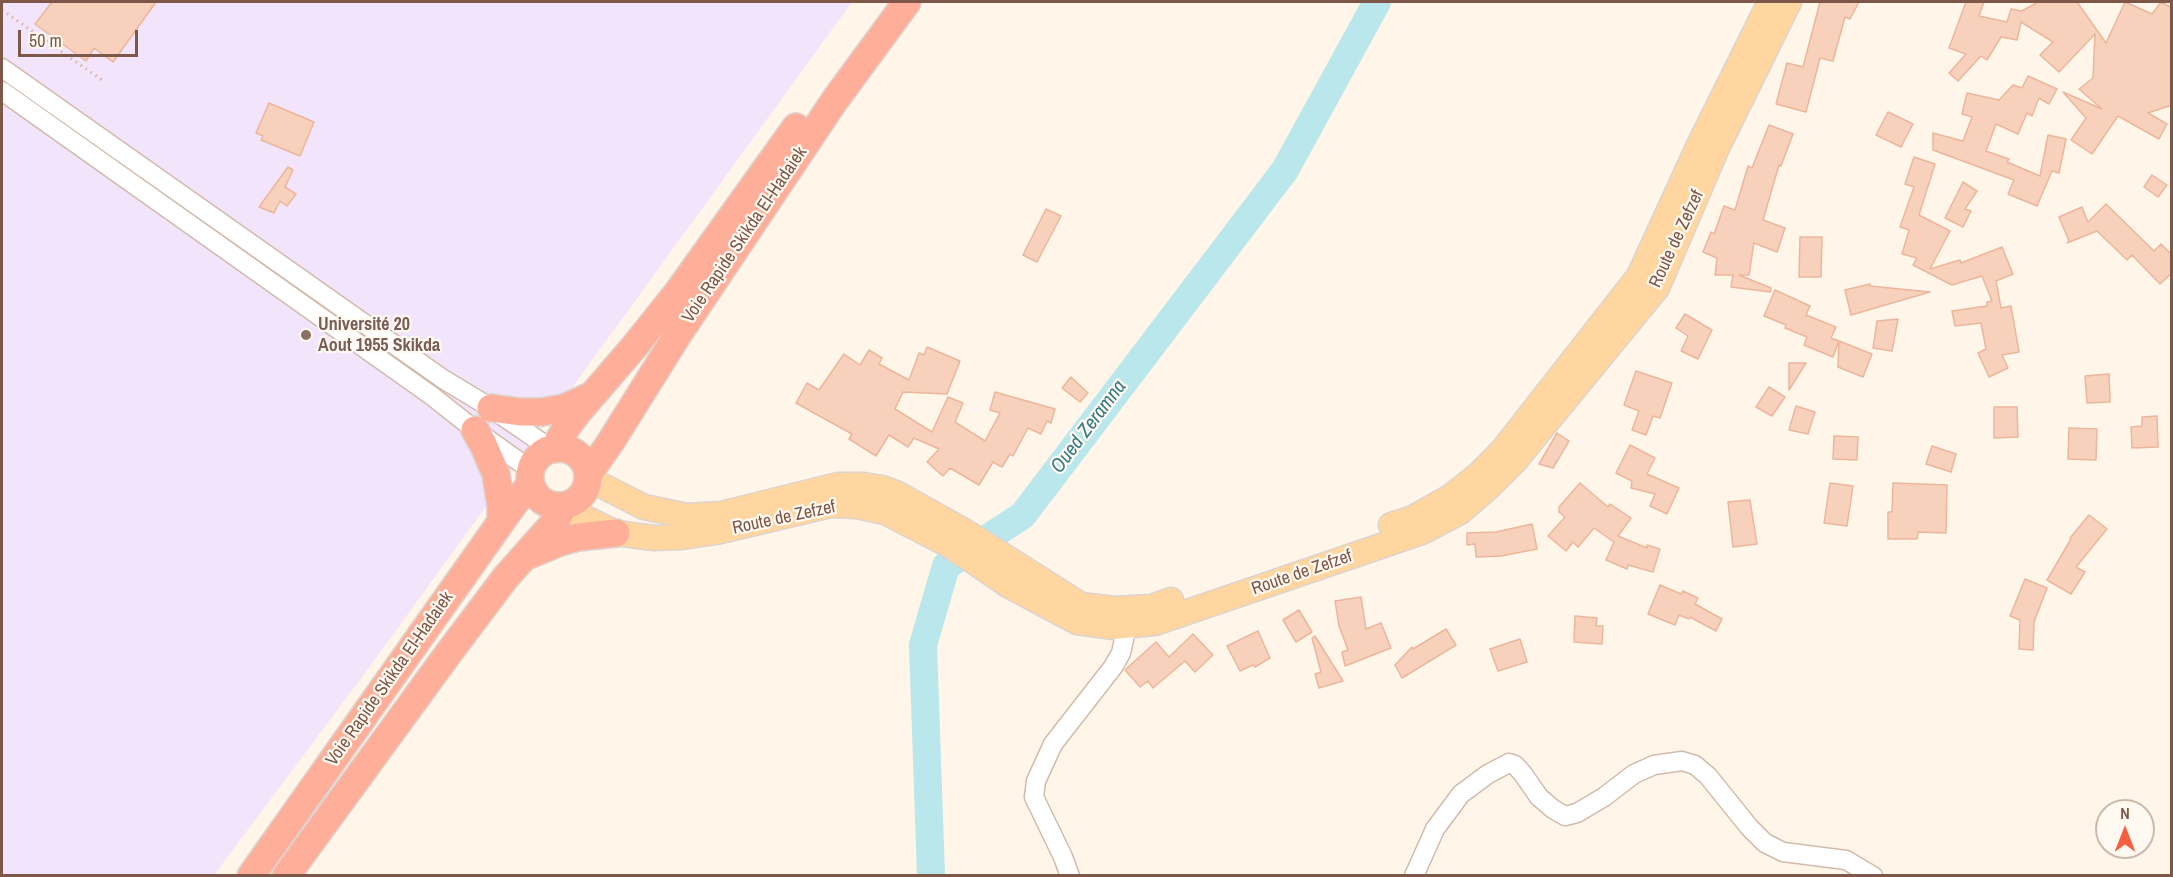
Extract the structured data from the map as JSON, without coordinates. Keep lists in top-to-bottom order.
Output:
{
  "streets": {
    "highway": ["Voie Rapide Skikda El-Hadaiek"],
    "main road": ["Route de Zefzef"]
  },
  "crossings": [
    ["Voie Rapide Skikda El-Hadaiek", "Route de Zefzef"]
  ],
  "water": ["Oued Zeramna"],
  "places": ["Université 20 Aout 1955 Skikda"],
  "scale_bar": "50 m",
  "north": "top"
}
